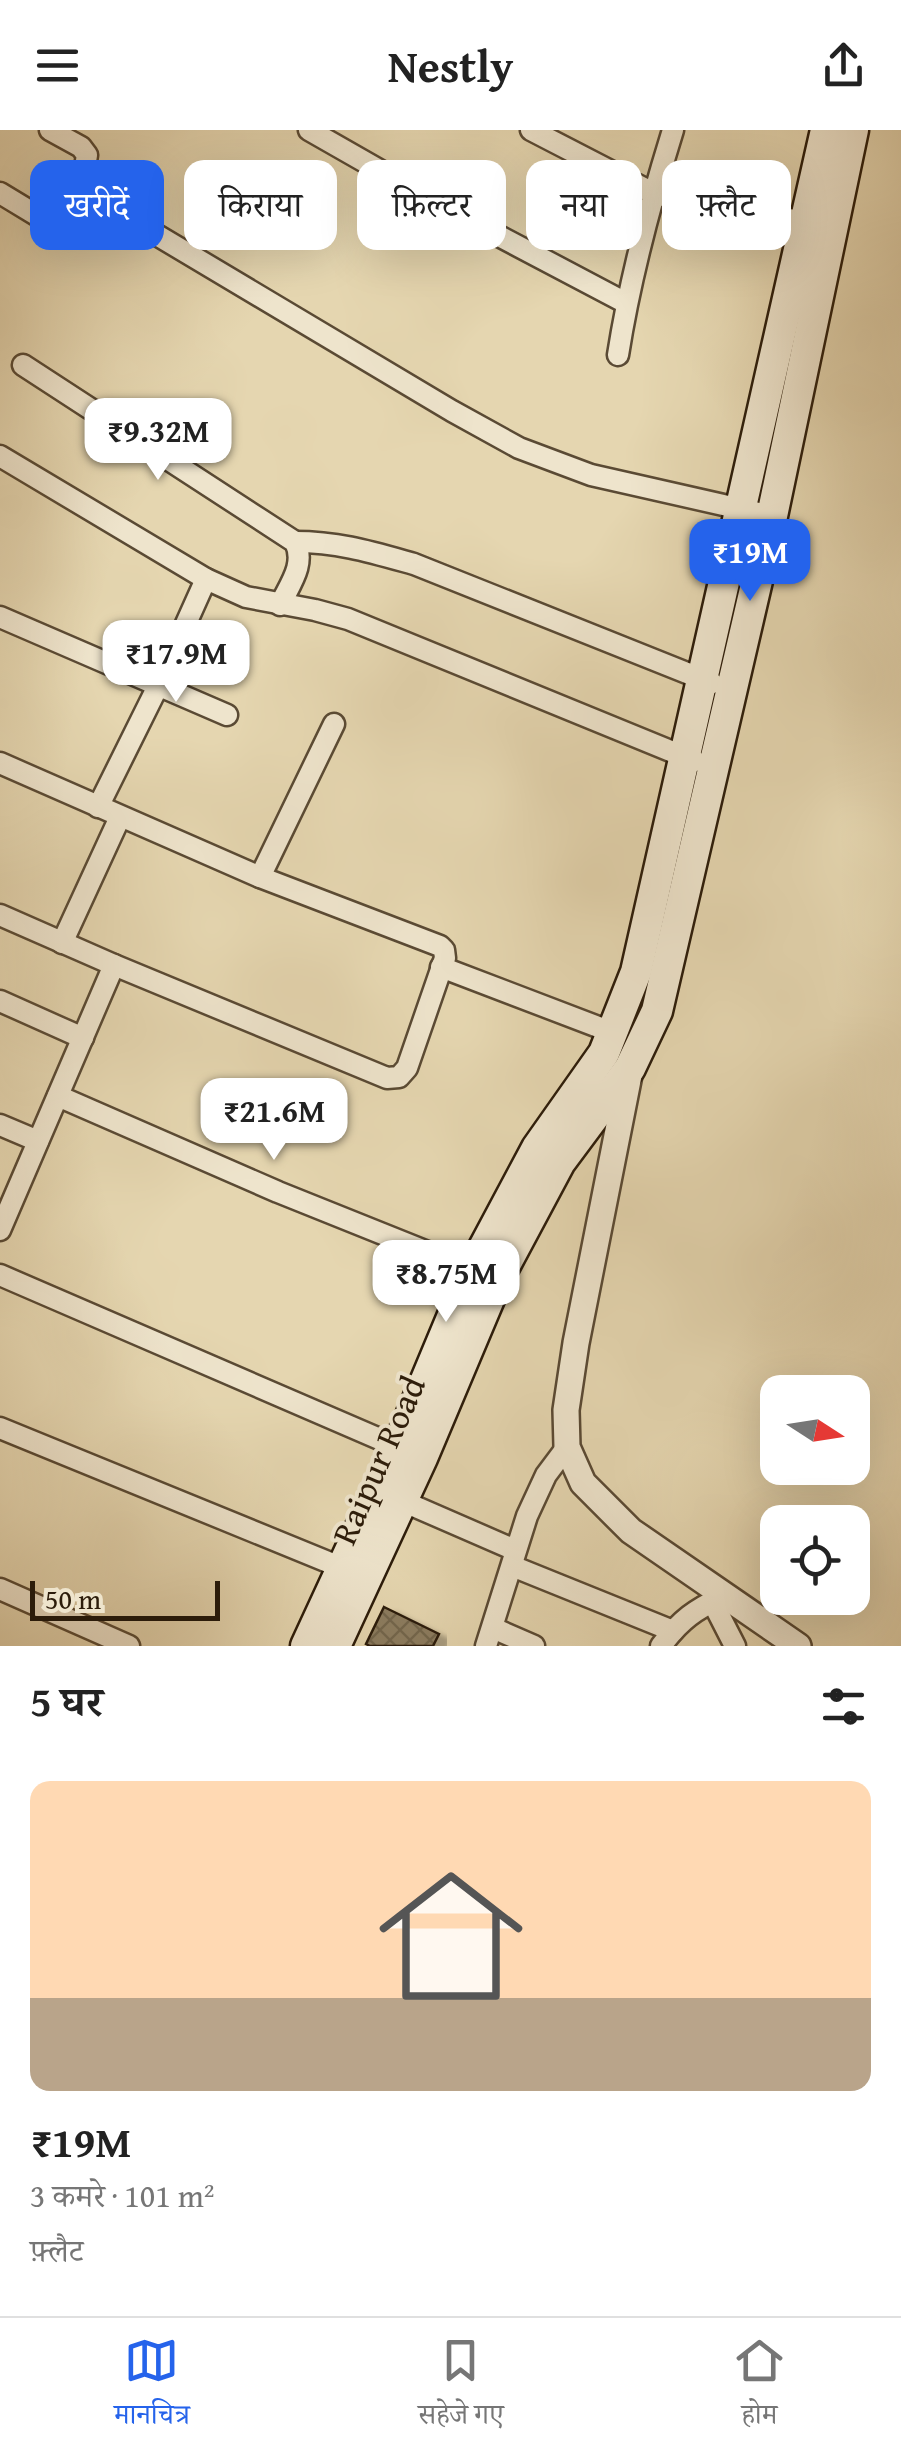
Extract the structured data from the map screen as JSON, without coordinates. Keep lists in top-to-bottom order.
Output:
{
  "streets": {
    "main road": ["Raipur Road"]
  },
  "scale_bar": "50 m",
  "north": "right",
  "page": {
    "header": "Nestly",
    "chip": [
      "खरीदें",
      "किराया",
      "फ़िल्टर",
      "नया",
      "फ़्लैट"
    ],
    "price": [
      "₹9.32M",
      "₹19M",
      "₹17.9M",
      "₹21.6M",
      "₹8.75M"
    ],
    "scale": "50 m",
    "heading": "5 घर",
    "list": [
      {
        "name": "₹19M",
        "note": "3 कमरे · 101 m² · फ़्लैट"
      }
    ],
    "tabs": ["मानचित्र", "सहेजे गए", "होम"]
  }
}
